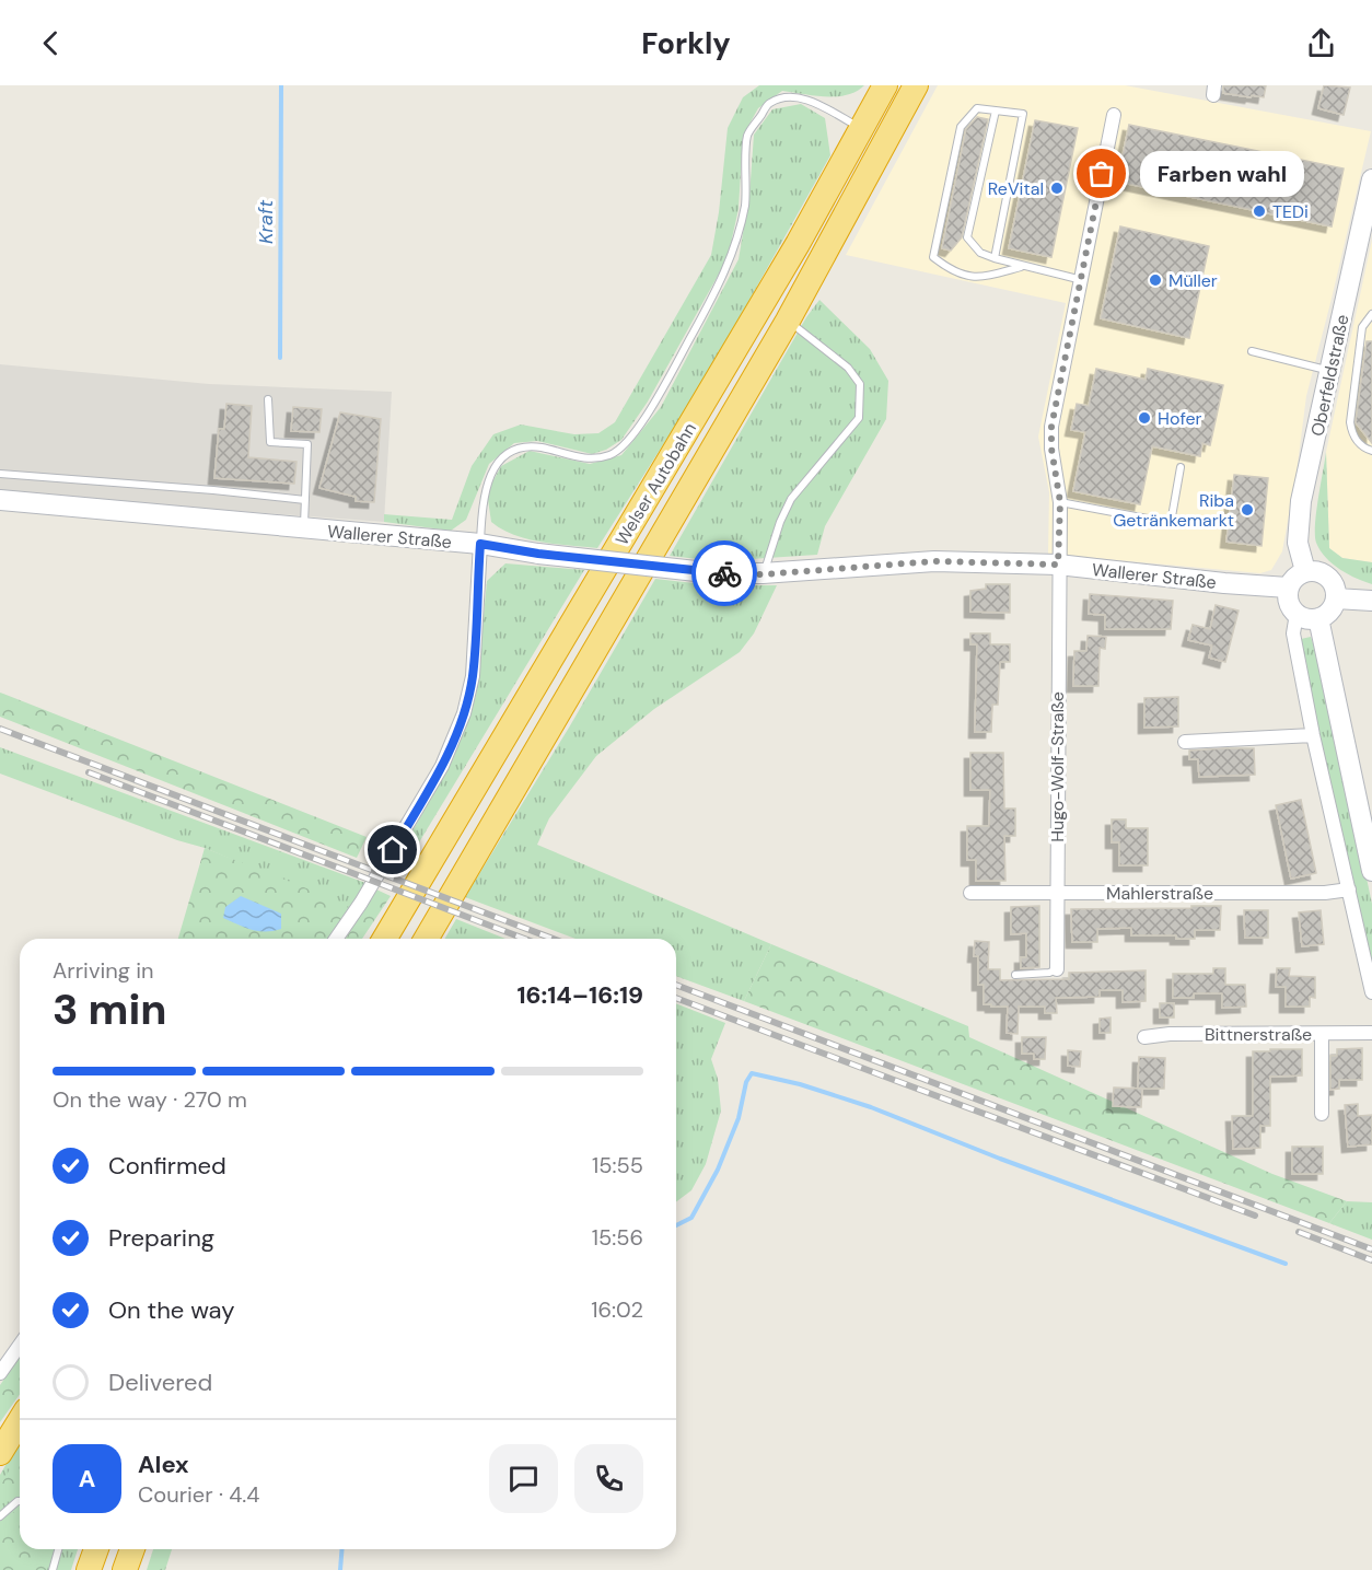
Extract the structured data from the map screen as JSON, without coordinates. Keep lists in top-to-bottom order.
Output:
{
  "streets": {
    "highway": ["Welser Autobahn"],
    "street": [
      "Oberfeldstraße",
      "Wallerer Straße",
      "Hugo-Wolf-Straße",
      "Mahlerstraße",
      "Bittnerstraße"
    ]
  },
  "crossings": [
    ["Oberfeldstraße", "Wallerer Straße"],
    ["Wallerer Straße", "Hugo-Wolf-Straße"],
    ["Hugo-Wolf-Straße", "Mahlerstraße"]
  ],
  "water": ["Kraft"],
  "places": [
    "Farben wahl",
    "ReVital",
    "TEDi",
    "Müller",
    "Hofer",
    "Riba Getränkemarkt"
  ],
  "page": {
    "header": "Forkly",
    "bubble": "Farben wahl",
    "heading": ["3 min", "Arriving in", "16:14–16:19"],
    "panel": ["Alex", "Courier · 4.4"],
    "bar": "On the way · 270 m",
    "list": [
      ["Confirmed", "15:55"],
      ["Preparing", "15:56"],
      ["On the way", "16:02"],
      "Delivered"
    ],
    "round": "A"
  }
}
